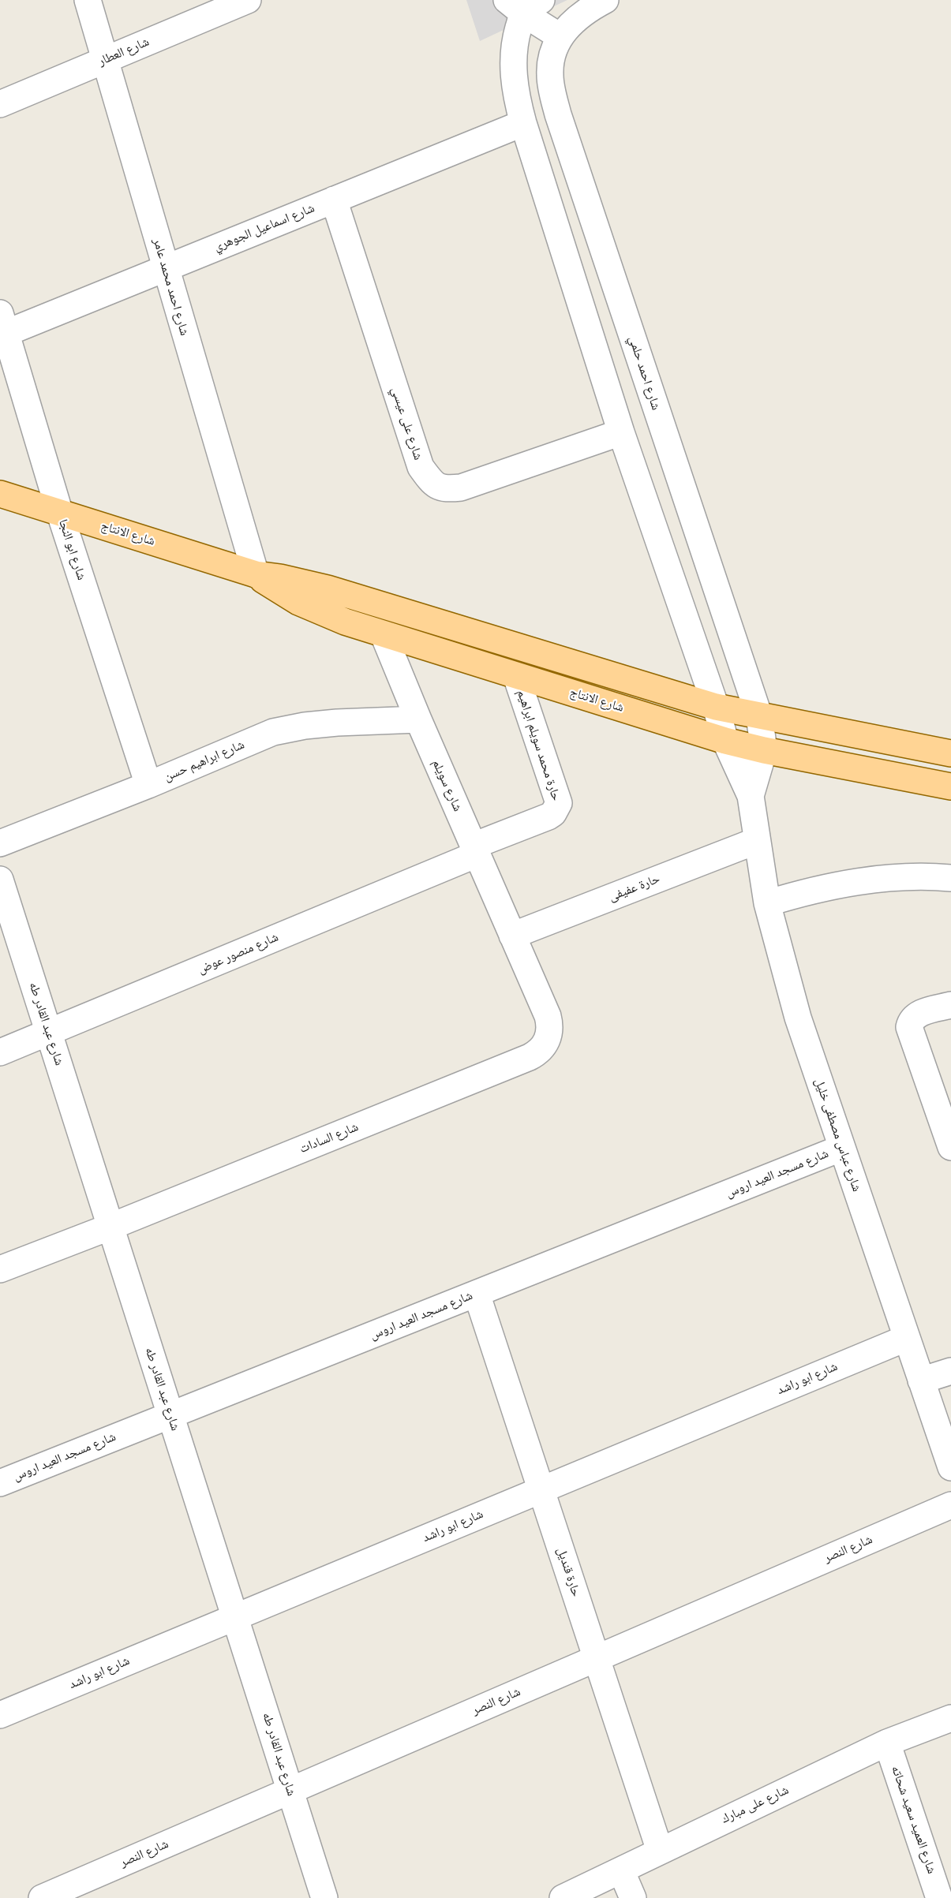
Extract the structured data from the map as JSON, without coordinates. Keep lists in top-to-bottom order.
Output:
{
  "streets": {
    "main road": ["شارع الانتاج"],
    "street": [
      "شارع العطار",
      "شارع اسماعيل الجوهري",
      "شارع احمد محمد عامر",
      "شارع احمد حلمي",
      "شارع على عيسي",
      "شارع ابو النجا",
      "حارة محمد سويلم ابراهيم",
      "شارع ابراهيم حسن",
      "شارع سويلم",
      "حارة عفيفى",
      "شارع منصور عوض",
      "شارع عبد القادر طه",
      "شارع عباس مصطفى خليل",
      "شارع السادات",
      "شارع مسجد العيد اروس",
      "شارع ابو راشد",
      "شارع النصر",
      "حارة قنديل",
      "شارع على مبارك",
      "شارع العميد سعيد شحاته"
    ]
  },
  "crossings": [
    ["شارع العطار", "شارع احمد محمد عامر"],
    ["شارع اسماعيل الجوهري", "شارع احمد محمد عامر"],
    ["شارع اسماعيل الجوهري", "شارع على عيسي"],
    ["شارع اسماعيل الجوهري", "شارع ابو النجا"],
    ["شارع احمد محمد عامر", "شارع الانتاج"],
    ["شارع احمد حلمي", "شارع الانتاج"],
    ["شارع احمد حلمي", "شارع عباس مصطفى خليل"],
    ["شارع الانتاج", "شارع ابو النجا"],
    ["شارع الانتاج", "حارة محمد سويلم ابراهيم"],
    ["شارع الانتاج", "شارع سويلم"],
    ["شارع الانتاج", "شارع عباس مصطفى خليل"],
    ["شارع ابو النجا", "شارع ابراهيم حسن"],
    ["حارة محمد سويلم ابراهيم", "شارع سويلم"],
    ["حارة محمد سويلم ابراهيم", "شارع منصور عوض"],
    ["شارع ابراهيم حسن", "شارع سويلم"],
    ["شارع سويلم", "حارة عفيفى"],
    ["شارع سويلم", "شارع منصور عوض"],
    ["شارع سويلم", "شارع السادات"],
    ["حارة عفيفى", "شارع عباس مصطفى خليل"],
    ["حارة عفيفى", "شارع السادات"],
    ["شارع منصور عوض", "شارع عبد القادر طه"],
    ["شارع عبد القادر طه", "شارع السادات"],
    ["شارع عبد القادر طه", "شارع مسجد العيد اروس"],
    ["شارع عبد القادر طه", "شارع ابو راشد"],
    ["شارع عبد القادر طه", "شارع النصر"],
    ["شارع عباس مصطفى خليل", "شارع مسجد العيد اروس"],
    ["شارع عباس مصطفى خليل", "شارع ابو راشد"],
    ["شارع مسجد العيد اروس", "حارة قنديل"],
    ["شارع ابو راشد", "حارة قنديل"],
    ["شارع النصر", "حارة قنديل"],
    ["حارة قنديل", "شارع على مبارك"],
    ["شارع على مبارك", "شارع العميد سعيد شحاته"]
  ]
}
